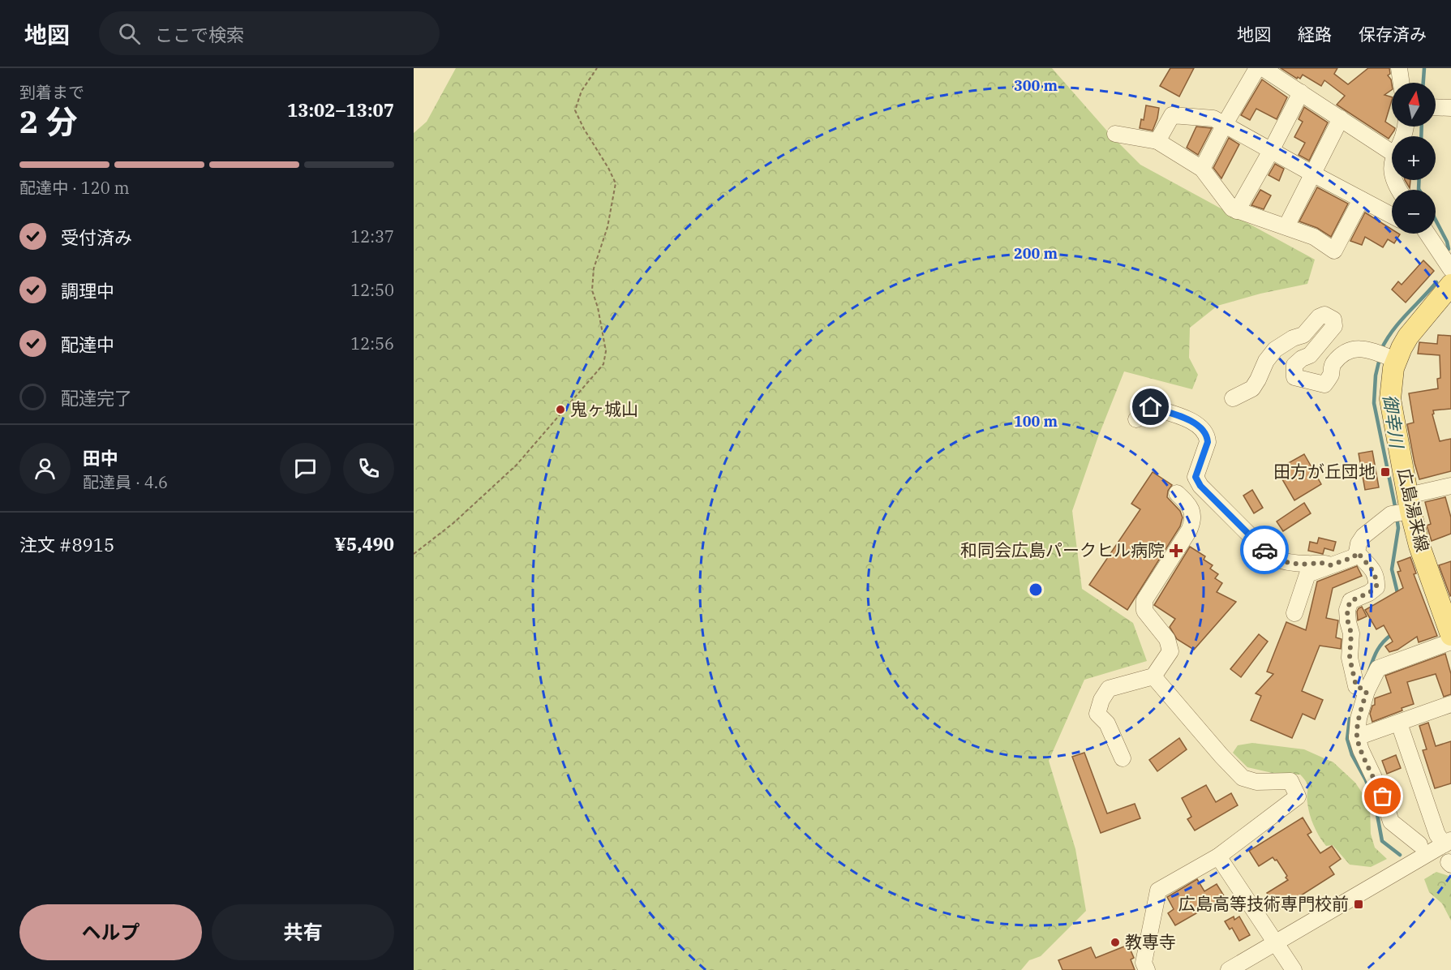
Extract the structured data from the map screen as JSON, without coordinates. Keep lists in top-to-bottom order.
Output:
{
  "streets": {
    "main road": ["広島湯来線"]
  },
  "water": ["御幸川"],
  "places": {
    "other": ["鬼ヶ城山", "教専寺"],
    "transit": ["田方が丘団地", "広島高等技術専門校前"],
    "health": ["和同会広島パークヒル病院"]
  },
  "north": "top",
  "page": {
    "header": "地図",
    "search": "ここで検索",
    "nav": ["地図", "経路", "保存済み"],
    "heading": ["2 分", "到着まで", "13:02–13:07"],
    "panel": [
      "田中",
      "配達員 · 4.6",
      "注文 #8915",
      "¥5,490"
    ],
    "map_buttons": ["+", "−"],
    "bar": "配達中 · 120 m",
    "list": [
      ["受付済み", "12:37"],
      ["調理中", "12:50"],
      ["配達中", "12:56"],
      "配達完了"
    ],
    "buttons": ["ヘルプ", "共有"]
  },
  "rings": ["300 m", "200 m", "100 m"]
}
